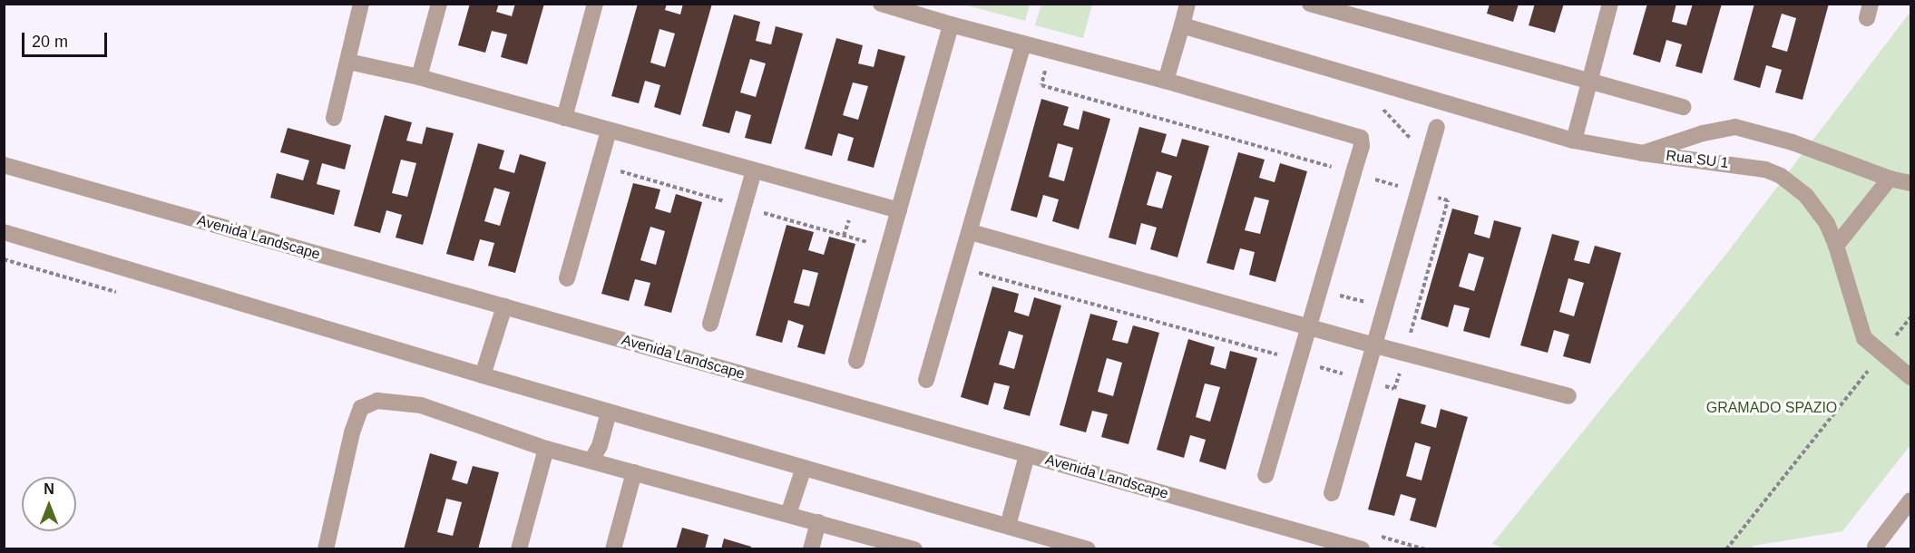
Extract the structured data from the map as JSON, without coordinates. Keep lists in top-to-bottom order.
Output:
{
  "streets": {
    "street": ["Rua SU 1", "Avenida Landscape"]
  },
  "parks": ["GRAMADO SPAZIO"],
  "scale_bar": "20 m",
  "north": "top"
}
